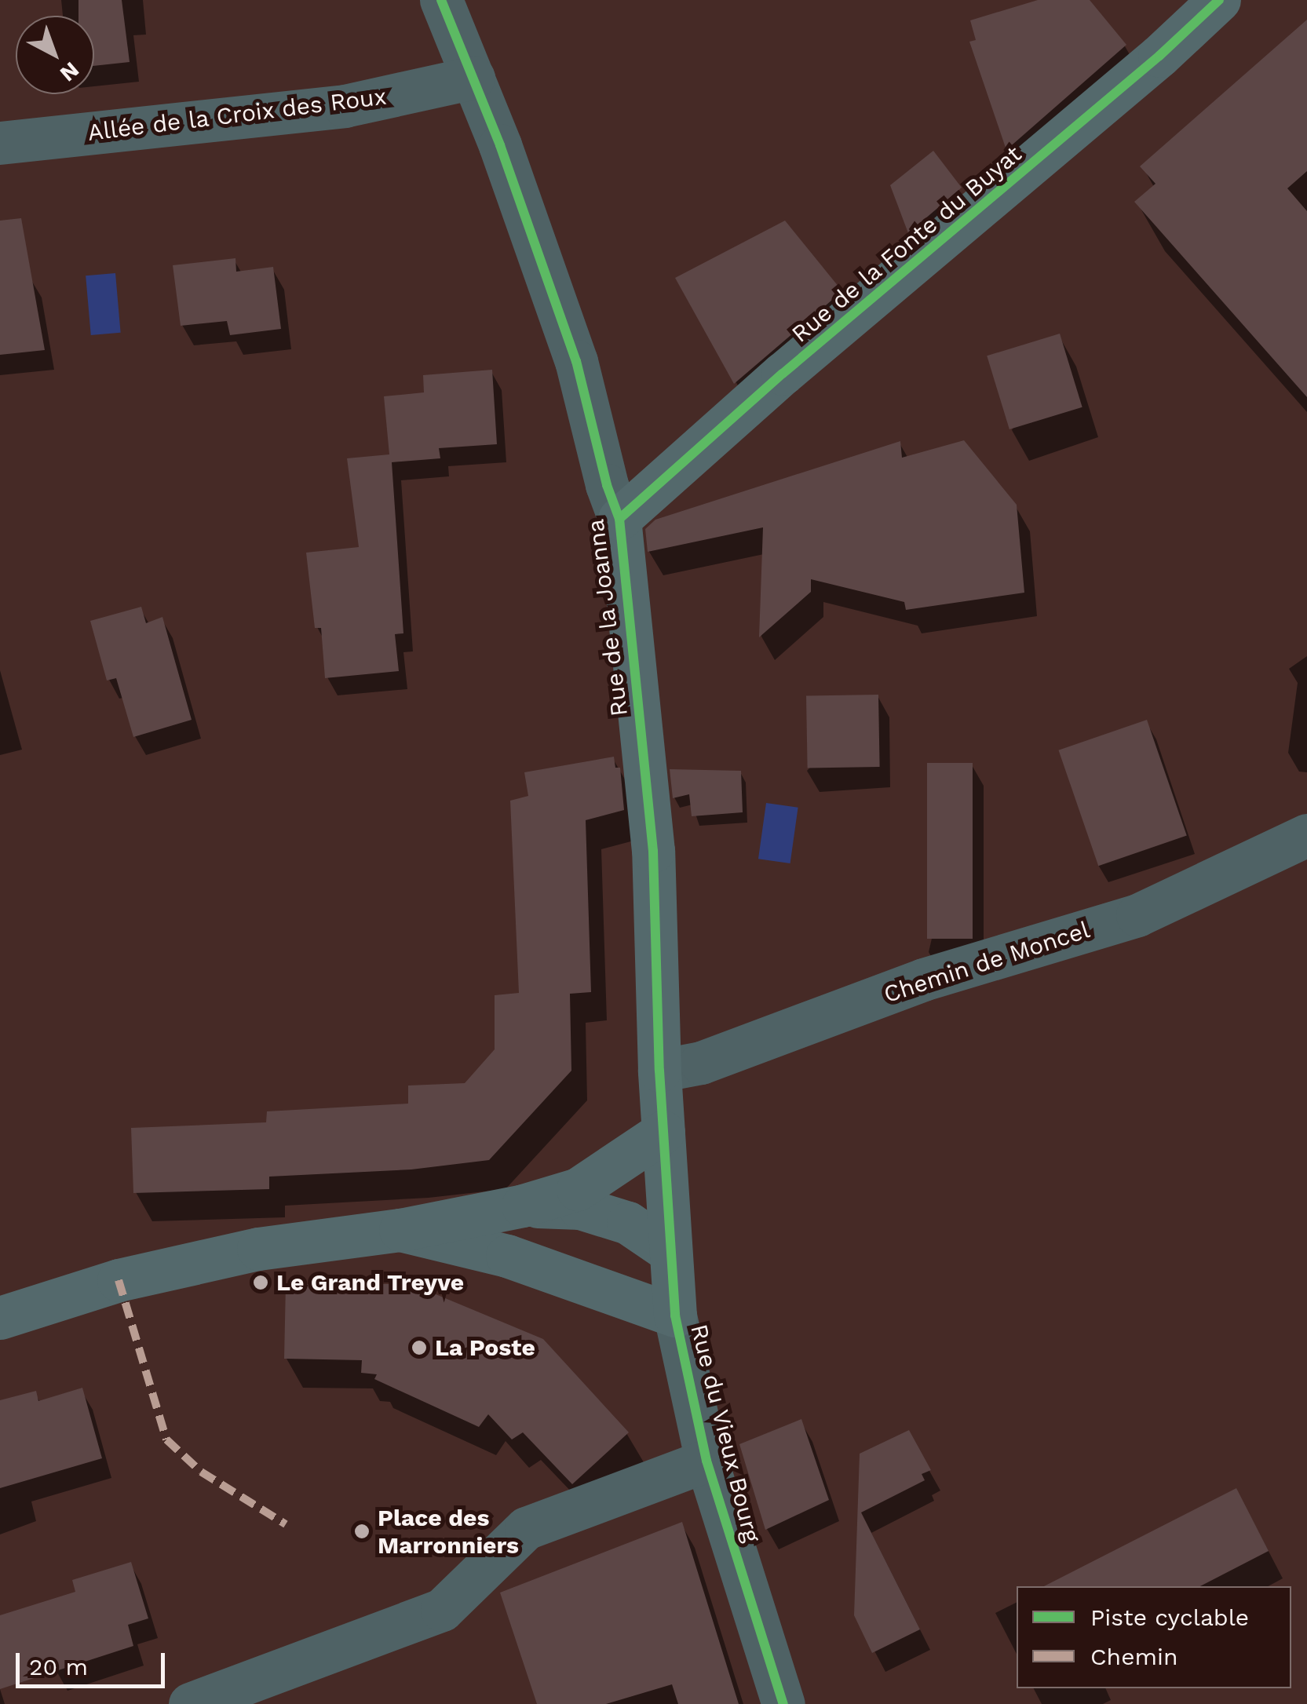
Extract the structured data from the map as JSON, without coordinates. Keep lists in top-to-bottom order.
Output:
{
  "streets": {
    "street": [
      "Allée de la Croix des Roux",
      "Rue de la Fonte du Buyat",
      "Rue de la Joanna",
      "Chemin de Moncel",
      "Rue du Vieux Bourg"
    ]
  },
  "crossings": [
    ["Allée de la Croix des Roux", "Rue de la Joanna"],
    ["Rue de la Fonte du Buyat", "Rue de la Joanna"],
    ["Rue de la Joanna", "Chemin de Moncel"],
    ["Rue de la Joanna", "Rue du Vieux Bourg"],
    ["Chemin de Moncel", "Rue du Vieux Bourg"]
  ],
  "places": ["Le Grand Treyve", "La Poste", "Place des Marronniers"],
  "legend": ["Piste cyclable", "Chemin"],
  "scale_bar": "20 m",
  "north": "bottom right"
}
